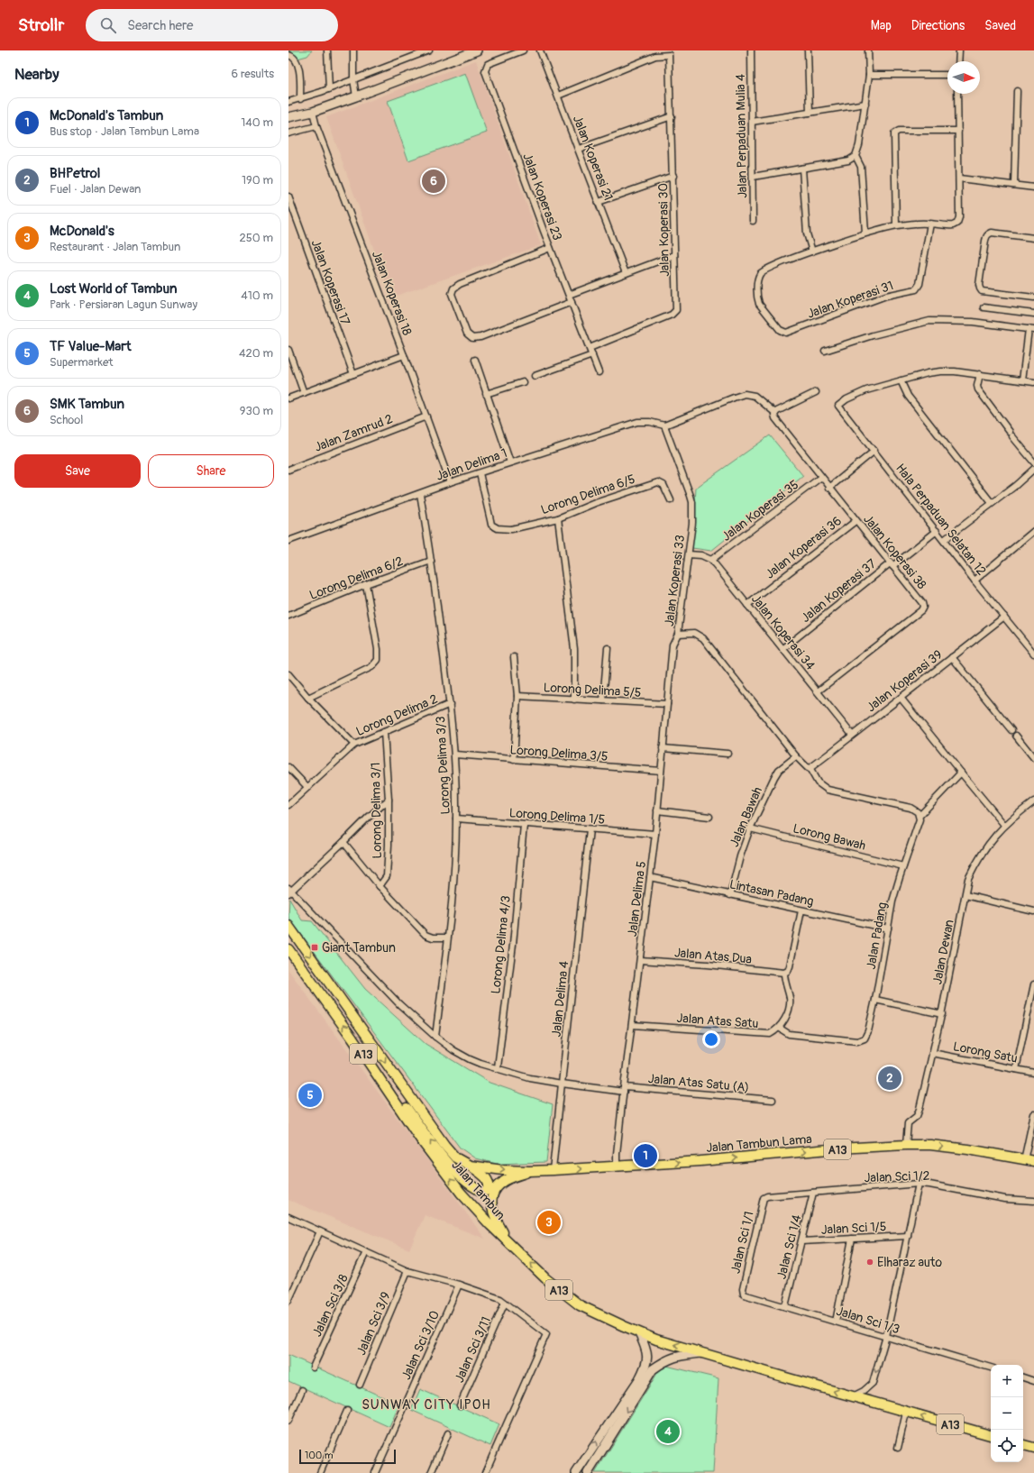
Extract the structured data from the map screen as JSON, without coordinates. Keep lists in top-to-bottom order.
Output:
{
  "streets": {
    "main road": ["A13", "Jalan Tambun Lama", "Jalan Tambun"],
    "street": [
      "Jalan Perpaduan Mulia 4",
      "Jalan Koperasi 21",
      "Jalan Koperasi 23",
      "Jalan Koperasi 30",
      "Jalan Koperasi 17",
      "Jalan Koperasi 18",
      "Jalan Koperasi 31",
      "Jalan Zamrud 2",
      "Jalan Delima 1",
      "Lorong Delima 6/5",
      "Jalan Koperasi 35",
      "Hala Perpaduan Selatan 12",
      "Jalan Koperasi 36",
      "Jalan Koperasi 38",
      "Lorong Delima 6/2",
      "Jalan Koperasi 33",
      "Jalan Koperasi 37",
      "Jalan Koperasi 34",
      "Jalan Koperasi 39",
      "Lorong Delima 5/5",
      "Lorong Delima 2",
      "Lorong Delima 3/5",
      "Lorong Delima 3/3",
      "Lorong Delima 3/1",
      "Lorong Delima 1/5",
      "Jalan Bawah",
      "Lorong Bawah",
      "Lintasan Padang",
      "Jalan Delima 5",
      "Jalan Padang",
      "Lorong Delima 4/3",
      "Jalan Dewan",
      "Jalan Atas Dua",
      "Jalan Delima 4",
      "Jalan Atas Satu",
      "Lorong Satu",
      "Jalan Atas Satu (A)",
      "Jalan Sci 1/2",
      "Jalan Sci 1/5",
      "Jalan Sci 1/1",
      "Jalan Sci 1/4",
      "Jalan Sci 3/8",
      "Jalan Sci 1/3",
      "Jalan Sci 3/9",
      "Jalan Sci 3/10",
      "Jalan Sci 3/11"
    ]
  },
  "crossings": [
    ["Jalan Koperasi 21", "Jalan Koperasi 30"],
    ["Jalan Koperasi 23", "Jalan Koperasi 30"],
    ["Jalan Koperasi 18", "Jalan Zamrud 2"],
    ["Jalan Koperasi 18", "Jalan Delima 1"],
    ["Jalan Delima 1", "Lorong Delima 6/5"],
    ["Jalan Delima 1", "Jalan Koperasi 33"],
    ["Jalan Delima 1", "Lorong Delima 3/3"],
    ["Jalan Koperasi 35", "Jalan Koperasi 38"],
    ["Jalan Koperasi 35", "Jalan Koperasi 34"],
    ["Hala Perpaduan Selatan 12", "Jalan Koperasi 37"],
    ["Hala Perpaduan Selatan 12", "Jalan Koperasi 39"],
    ["Jalan Koperasi 36", "Jalan Koperasi 38"],
    ["Jalan Koperasi 36", "Jalan Koperasi 34"],
    ["Jalan Koperasi 38", "Jalan Koperasi 37"],
    ["Jalan Koperasi 38", "Jalan Koperasi 34"],
    ["Lorong Delima 6/2", "Lorong Delima 3/3"],
    ["Jalan Koperasi 33", "Jalan Koperasi 39"],
    ["Jalan Koperasi 33", "Jalan Bawah"],
    ["Jalan Koperasi 33", "Jalan Delima 5"],
    ["Jalan Koperasi 33", "Jalan Padang"],
    ["Jalan Koperasi 37", "Jalan Koperasi 34"],
    ["Jalan Koperasi 34", "Jalan Koperasi 39"],
    ["Lorong Delima 5/5", "Jalan Delima 5"],
    ["Lorong Delima 2", "Lorong Delima 3/3"],
    ["Lorong Delima 2", "Lorong Delima 3/1"],
    ["Lorong Delima 3/5", "Lorong Delima 3/3"],
    ["Lorong Delima 3/5", "Jalan Delima 5"],
    ["Lorong Delima 3/3", "Lorong Delima 1/5"],
    ["Lorong Delima 3/3", "Jalan Atas Satu (A)"],
    ["Lorong Delima 1/5", "Jalan Delima 5"],
    ["Lorong Delima 1/5", "Lorong Delima 4/3"],
    ["Lorong Delima 1/5", "Jalan Delima 4"],
    ["Jalan Bawah", "Lorong Bawah"],
    ["Jalan Bawah", "Lintasan Padang"],
    ["Lorong Bawah", "Jalan Padang"],
    ["Lintasan Padang", "Jalan Delima 5"],
    ["Lintasan Padang", "Jalan Padang"],
    ["Jalan Delima 5", "Jalan Atas Dua"],
    ["Jalan Delima 5", "Jalan Atas Satu"],
    ["Jalan Delima 5", "Jalan Atas Satu (A)"],
    ["Jalan Delima 5", "Jalan Tambun Lama"],
    ["Jalan Padang", "Jalan Atas Satu"],
    ["Lorong Delima 4/3", "Jalan Atas Satu (A)"],
    ["Jalan Dewan", "Lorong Satu"],
    ["Jalan Dewan", "Jalan Tambun Lama"],
    ["Jalan Delima 4", "Jalan Atas Satu (A)"],
    ["Jalan Delima 4", "Jalan Tambun Lama"],
    ["A13", "Jalan Tambun"],
    ["Jalan Sci 1/2", "Jalan Sci 1/1"],
    ["Jalan Sci 1/2", "Jalan Sci 1/4"],
    ["Jalan Sci 1/5", "Jalan Sci 1/4"],
    ["Jalan Sci 1/1", "Jalan Sci 1/3"],
    ["Jalan Sci 1/4", "Jalan Sci 1/3"]
  ],
  "one_way": ["Jalan Tambun Lama"],
  "districts": ["SUNWAY CITY IPOH"],
  "places": {
    "transit": ["Giant Tambun"],
    "other": ["Elharaz auto"]
  },
  "scale_bar": "100 m",
  "north": "right",
  "page": {
    "header": "Strollr",
    "search": "Search here",
    "nav": ["Map", "Directions", "Saved"],
    "heading": ["Nearby", "6 results"],
    "list": [
      {
        "mark": "1",
        "name": "McDonald's Tambun",
        "note": "Bus stop · Jalan Tambun Lama",
        "value": "140 m"
      },
      {
        "mark": "2",
        "name": "BHPetrol",
        "note": "Fuel · Jalan Dewan",
        "value": "190 m"
      },
      {
        "mark": "3",
        "name": "McDonald's",
        "note": "Restaurant · Jalan Tambun",
        "value": "250 m"
      },
      {
        "mark": "4",
        "name": "Lost World of Tambun",
        "note": "Park · Persiaran Lagun Sunway",
        "value": "410 m"
      },
      {
        "mark": "5",
        "name": "TF Value-Mart",
        "note": "Supermarket",
        "value": "420 m"
      },
      {
        "mark": "6",
        "name": "SMK Tambun",
        "note": "School",
        "value": "930 m"
      }
    ],
    "pins": [
      "6",
      "2",
      "5",
      "1",
      "3",
      "4"
    ],
    "buttons": ["Save", "Share"],
    "map_buttons": ["+", "−"],
    "scale": "100 m"
  }
}
